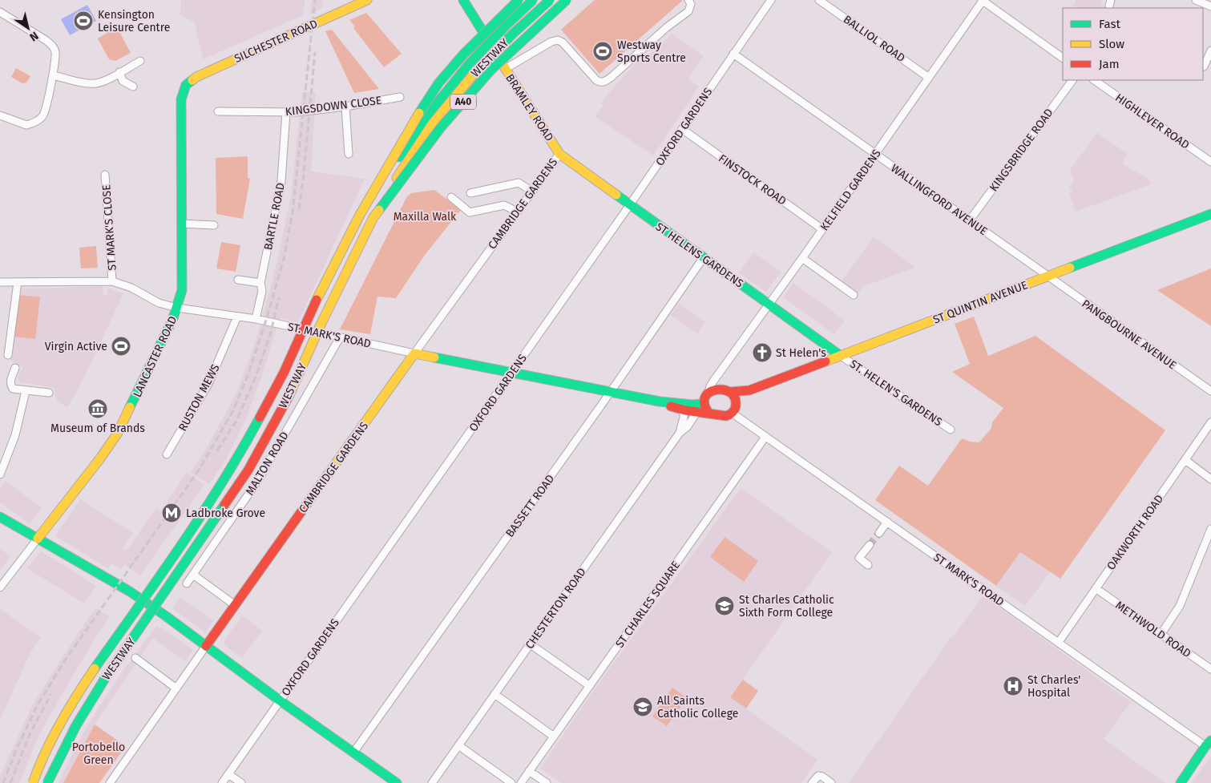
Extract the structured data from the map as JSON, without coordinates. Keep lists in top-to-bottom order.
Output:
{
  "streets": {
    "main road": [
      "SILCHESTER ROAD",
      "WESTWAY",
      "A40",
      "BRAMLEY ROAD",
      "CAMBRIDGE GARDENS",
      "ST HELENS GARDENS",
      "ST QUINTIN AVENUE",
      "ST. MARK'S ROAD",
      "LANCASTER ROAD"
    ],
    "street": [
      "BALLIOL ROAD",
      "KINGSDOWN CLOSE",
      "HIGHLEVER ROAD",
      "OXFORD GARDENS",
      "KINGSBRIDGE ROAD",
      "FINSTOCK ROAD",
      "KELFIELD GARDENS",
      "WALLINGFORD AVENUE",
      "BARTLE ROAD",
      "ST MARK'S CLOSE",
      "PANGBOURNE AVENUE",
      "ST. HELEN'S GARDENS",
      "RUSTON MEWS",
      "MALTON ROAD",
      "BASSETT ROAD",
      "OAKWORTH ROAD",
      "ST MARK'S ROAD",
      "ST CHARLES SQUARE",
      "CHESTERTON ROAD",
      "METHWOLD ROAD"
    ]
  },
  "crossings": [
    ["BALLIOL ROAD", "KELFIELD GARDENS"],
    ["SILCHESTER ROAD", "LANCASTER ROAD"],
    ["WESTWAY", "A40"],
    ["KINGSDOWN CLOSE", "BARTLE ROAD"],
    ["BRAMLEY ROAD", "CAMBRIDGE GARDENS"],
    ["BRAMLEY ROAD", "ST HELENS GARDENS"],
    ["OXFORD GARDENS", "FINSTOCK ROAD"],
    ["OXFORD GARDENS", "WALLINGFORD AVENUE"],
    ["OXFORD GARDENS", "ST HELENS GARDENS"],
    ["OXFORD GARDENS", "ST. MARK'S ROAD"],
    ["KINGSBRIDGE ROAD", "WALLINGFORD AVENUE"],
    ["FINSTOCK ROAD", "KELFIELD GARDENS"],
    ["KELFIELD GARDENS", "WALLINGFORD AVENUE"],
    ["KELFIELD GARDENS", "ST HELENS GARDENS"],
    ["KELFIELD GARDENS", "ST QUINTIN AVENUE"],
    ["KELFIELD GARDENS", "ST. MARK'S ROAD"],
    ["KELFIELD GARDENS", "ST MARK'S ROAD"],
    ["WALLINGFORD AVENUE", "ST QUINTIN AVENUE"],
    ["WALLINGFORD AVENUE", "PANGBOURNE AVENUE"],
    ["CAMBRIDGE GARDENS", "ST HELENS GARDENS"],
    ["CAMBRIDGE GARDENS", "ST. MARK'S ROAD"],
    ["BARTLE ROAD", "ST. MARK'S ROAD"],
    ["ST MARK'S CLOSE", "ST. MARK'S ROAD"],
    ["ST HELENS GARDENS", "ST QUINTIN AVENUE"],
    ["ST HELENS GARDENS", "ST. HELEN'S GARDENS"],
    ["ST HELENS GARDENS", "BASSETT ROAD"],
    ["ST QUINTIN AVENUE", "PANGBOURNE AVENUE"],
    ["ST QUINTIN AVENUE", "ST. MARK'S ROAD"],
    ["ST QUINTIN AVENUE", "ST. HELEN'S GARDENS"],
    ["ST QUINTIN AVENUE", "ST MARK'S ROAD"],
    ["ST. MARK'S ROAD", "LANCASTER ROAD"],
    ["ST. MARK'S ROAD", "RUSTON MEWS"],
    ["ST. MARK'S ROAD", "MALTON ROAD"],
    ["ST. MARK'S ROAD", "BASSETT ROAD"],
    ["ST. MARK'S ROAD", "ST MARK'S ROAD"],
    ["ST. MARK'S ROAD", "CHESTERTON ROAD"],
    ["OAKWORTH ROAD", "ST MARK'S ROAD"],
    ["OAKWORTH ROAD", "METHWOLD ROAD"],
    ["ST MARK'S ROAD", "ST CHARLES SQUARE"]
  ],
  "parks": ["Maxilla Walk", "Portobello Green"],
  "places": {
    "sports": ["Kensington Leisure Centre", "Westway Sports Centre", "Virgin Active"],
    "church": ["St Helen's"],
    "museum": ["Museum of Brands"],
    "metro station": ["Ladbroke Grove"],
    "school or university": ["St Charles Catholic Sixth Form College", "All Saints Catholic College"],
    "hospital": ["St Charles' Hospital"]
  },
  "legend": ["Fast", "Slow", "Jam"],
  "north": "bottom right"
}
